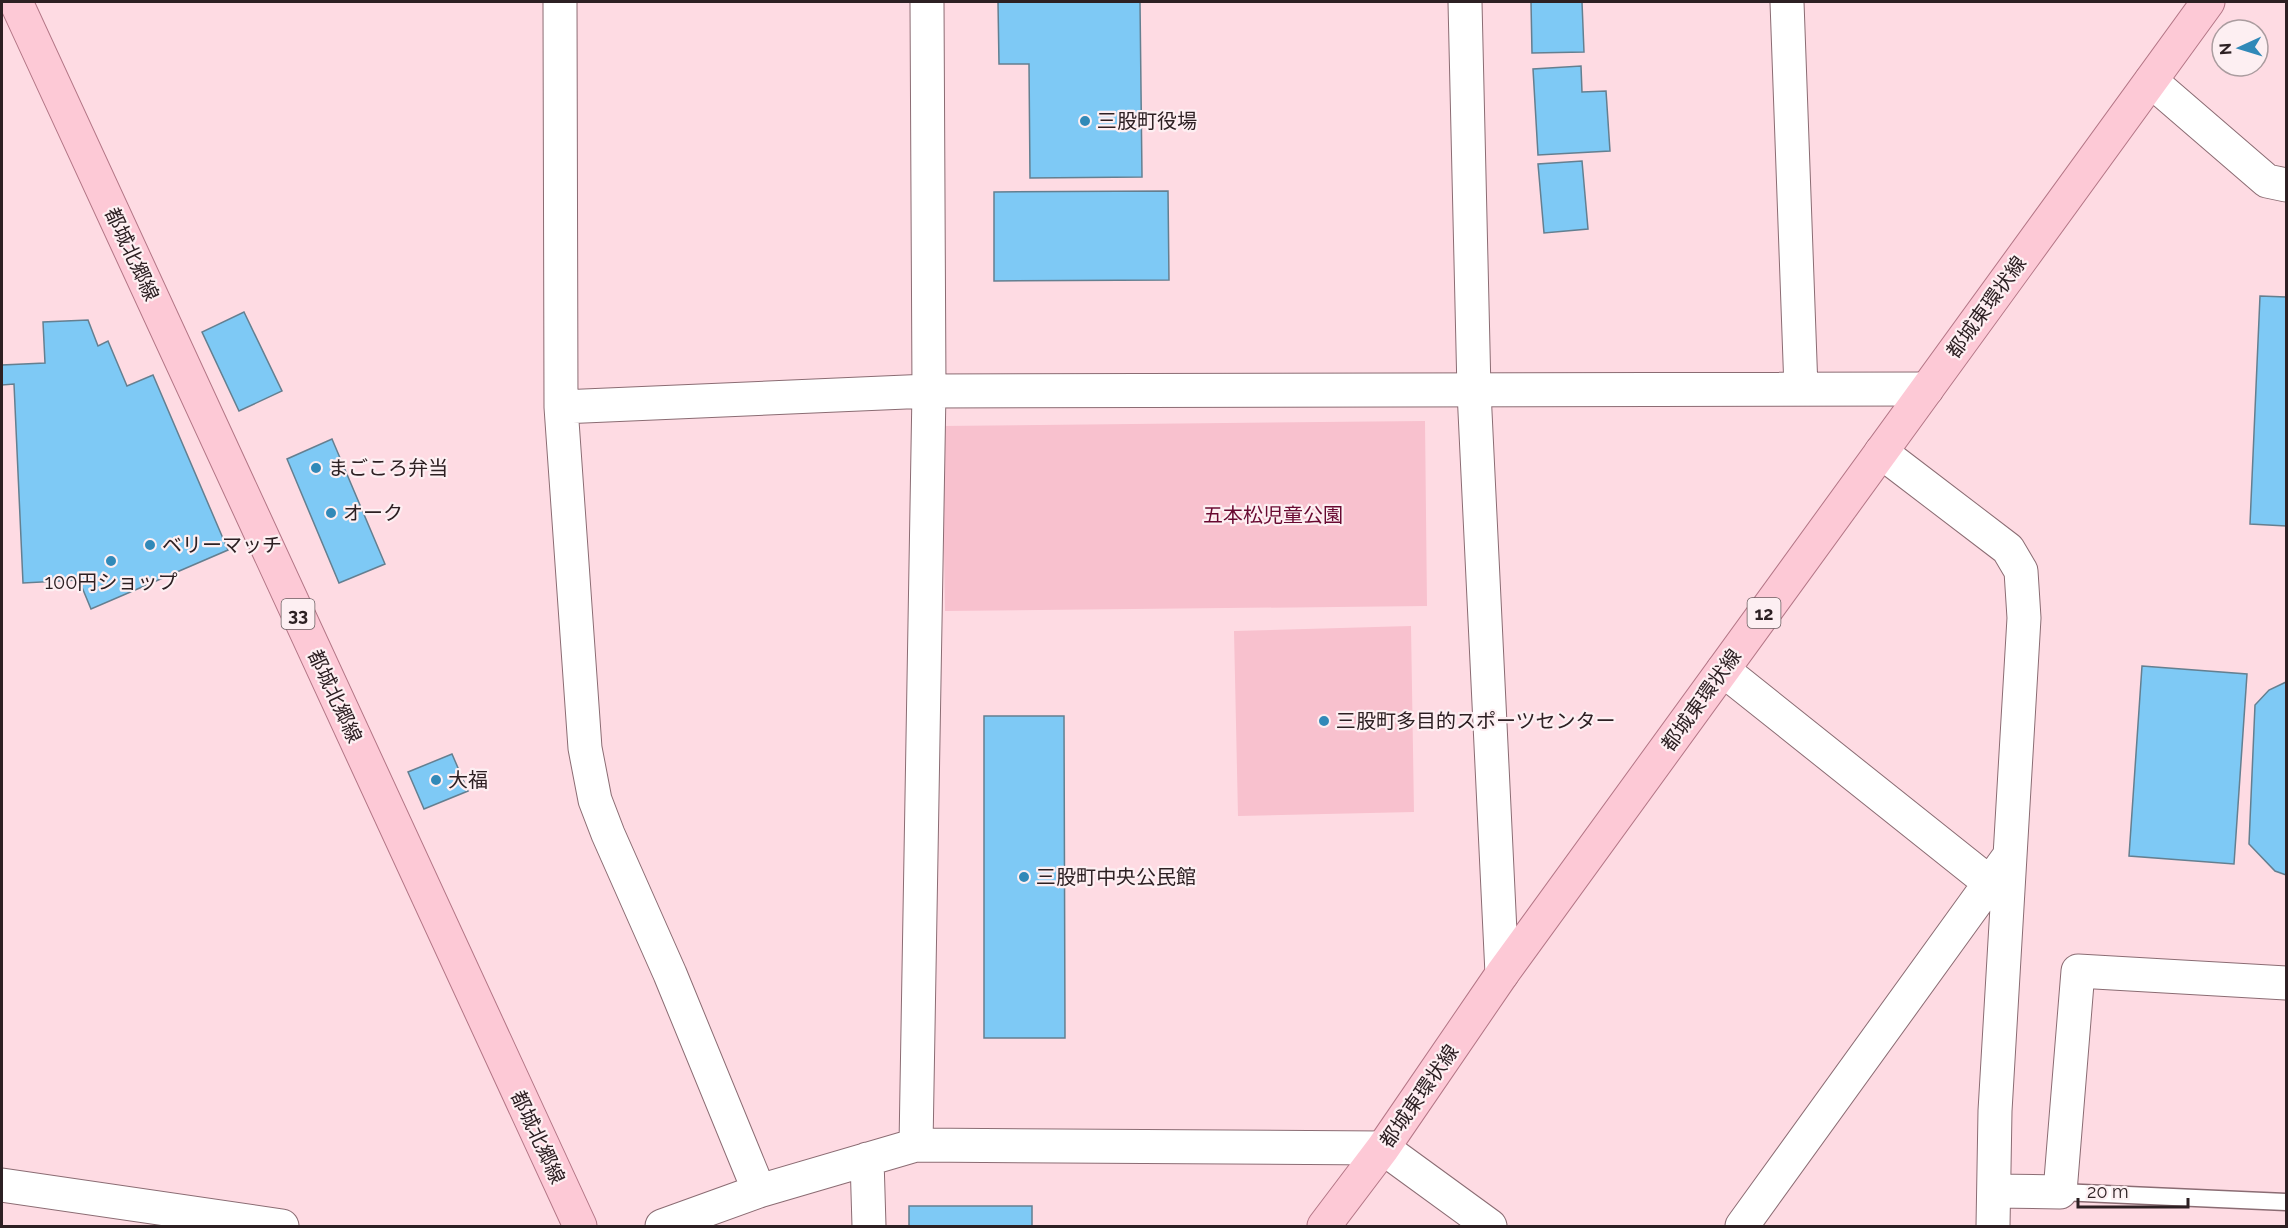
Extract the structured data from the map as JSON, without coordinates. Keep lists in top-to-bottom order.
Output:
{
  "streets": {
    "main road": [
      "都城北郷線",
      "都城東環状線",
      "12",
      "33"
    ]
  },
  "parks": ["五本松児童公園"],
  "places": [
    "三股町役場",
    "まごころ弁当",
    "オーク",
    "ベリーマッチ",
    "100円ショップ",
    "三股町多目的スポーツセンター",
    "大福",
    "三股町中央公民館"
  ],
  "scale_bar": "20 m",
  "north": "left"
}
